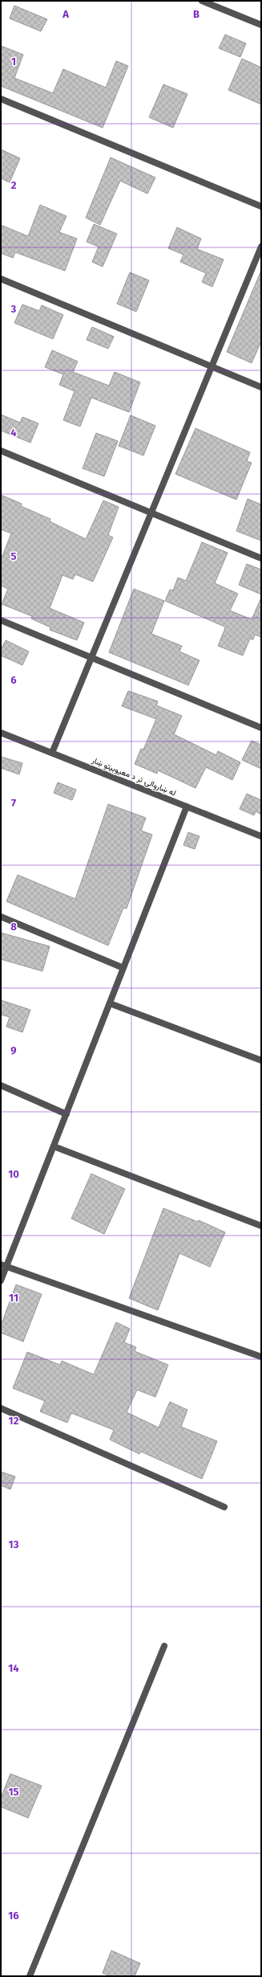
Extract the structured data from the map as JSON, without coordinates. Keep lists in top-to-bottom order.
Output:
{
  "streets": {
    "street": ["له ښاروالۍ تر د معیوبیتو ښار"]
  },
  "grid": {
    "columns": ["A", "B"],
    "rows": [
      "1",
      "2",
      "3",
      "4",
      "5",
      "6",
      "7",
      "8",
      "9",
      "10",
      "11",
      "12",
      "13",
      "14",
      "15",
      "16"
    ]
  }
}
